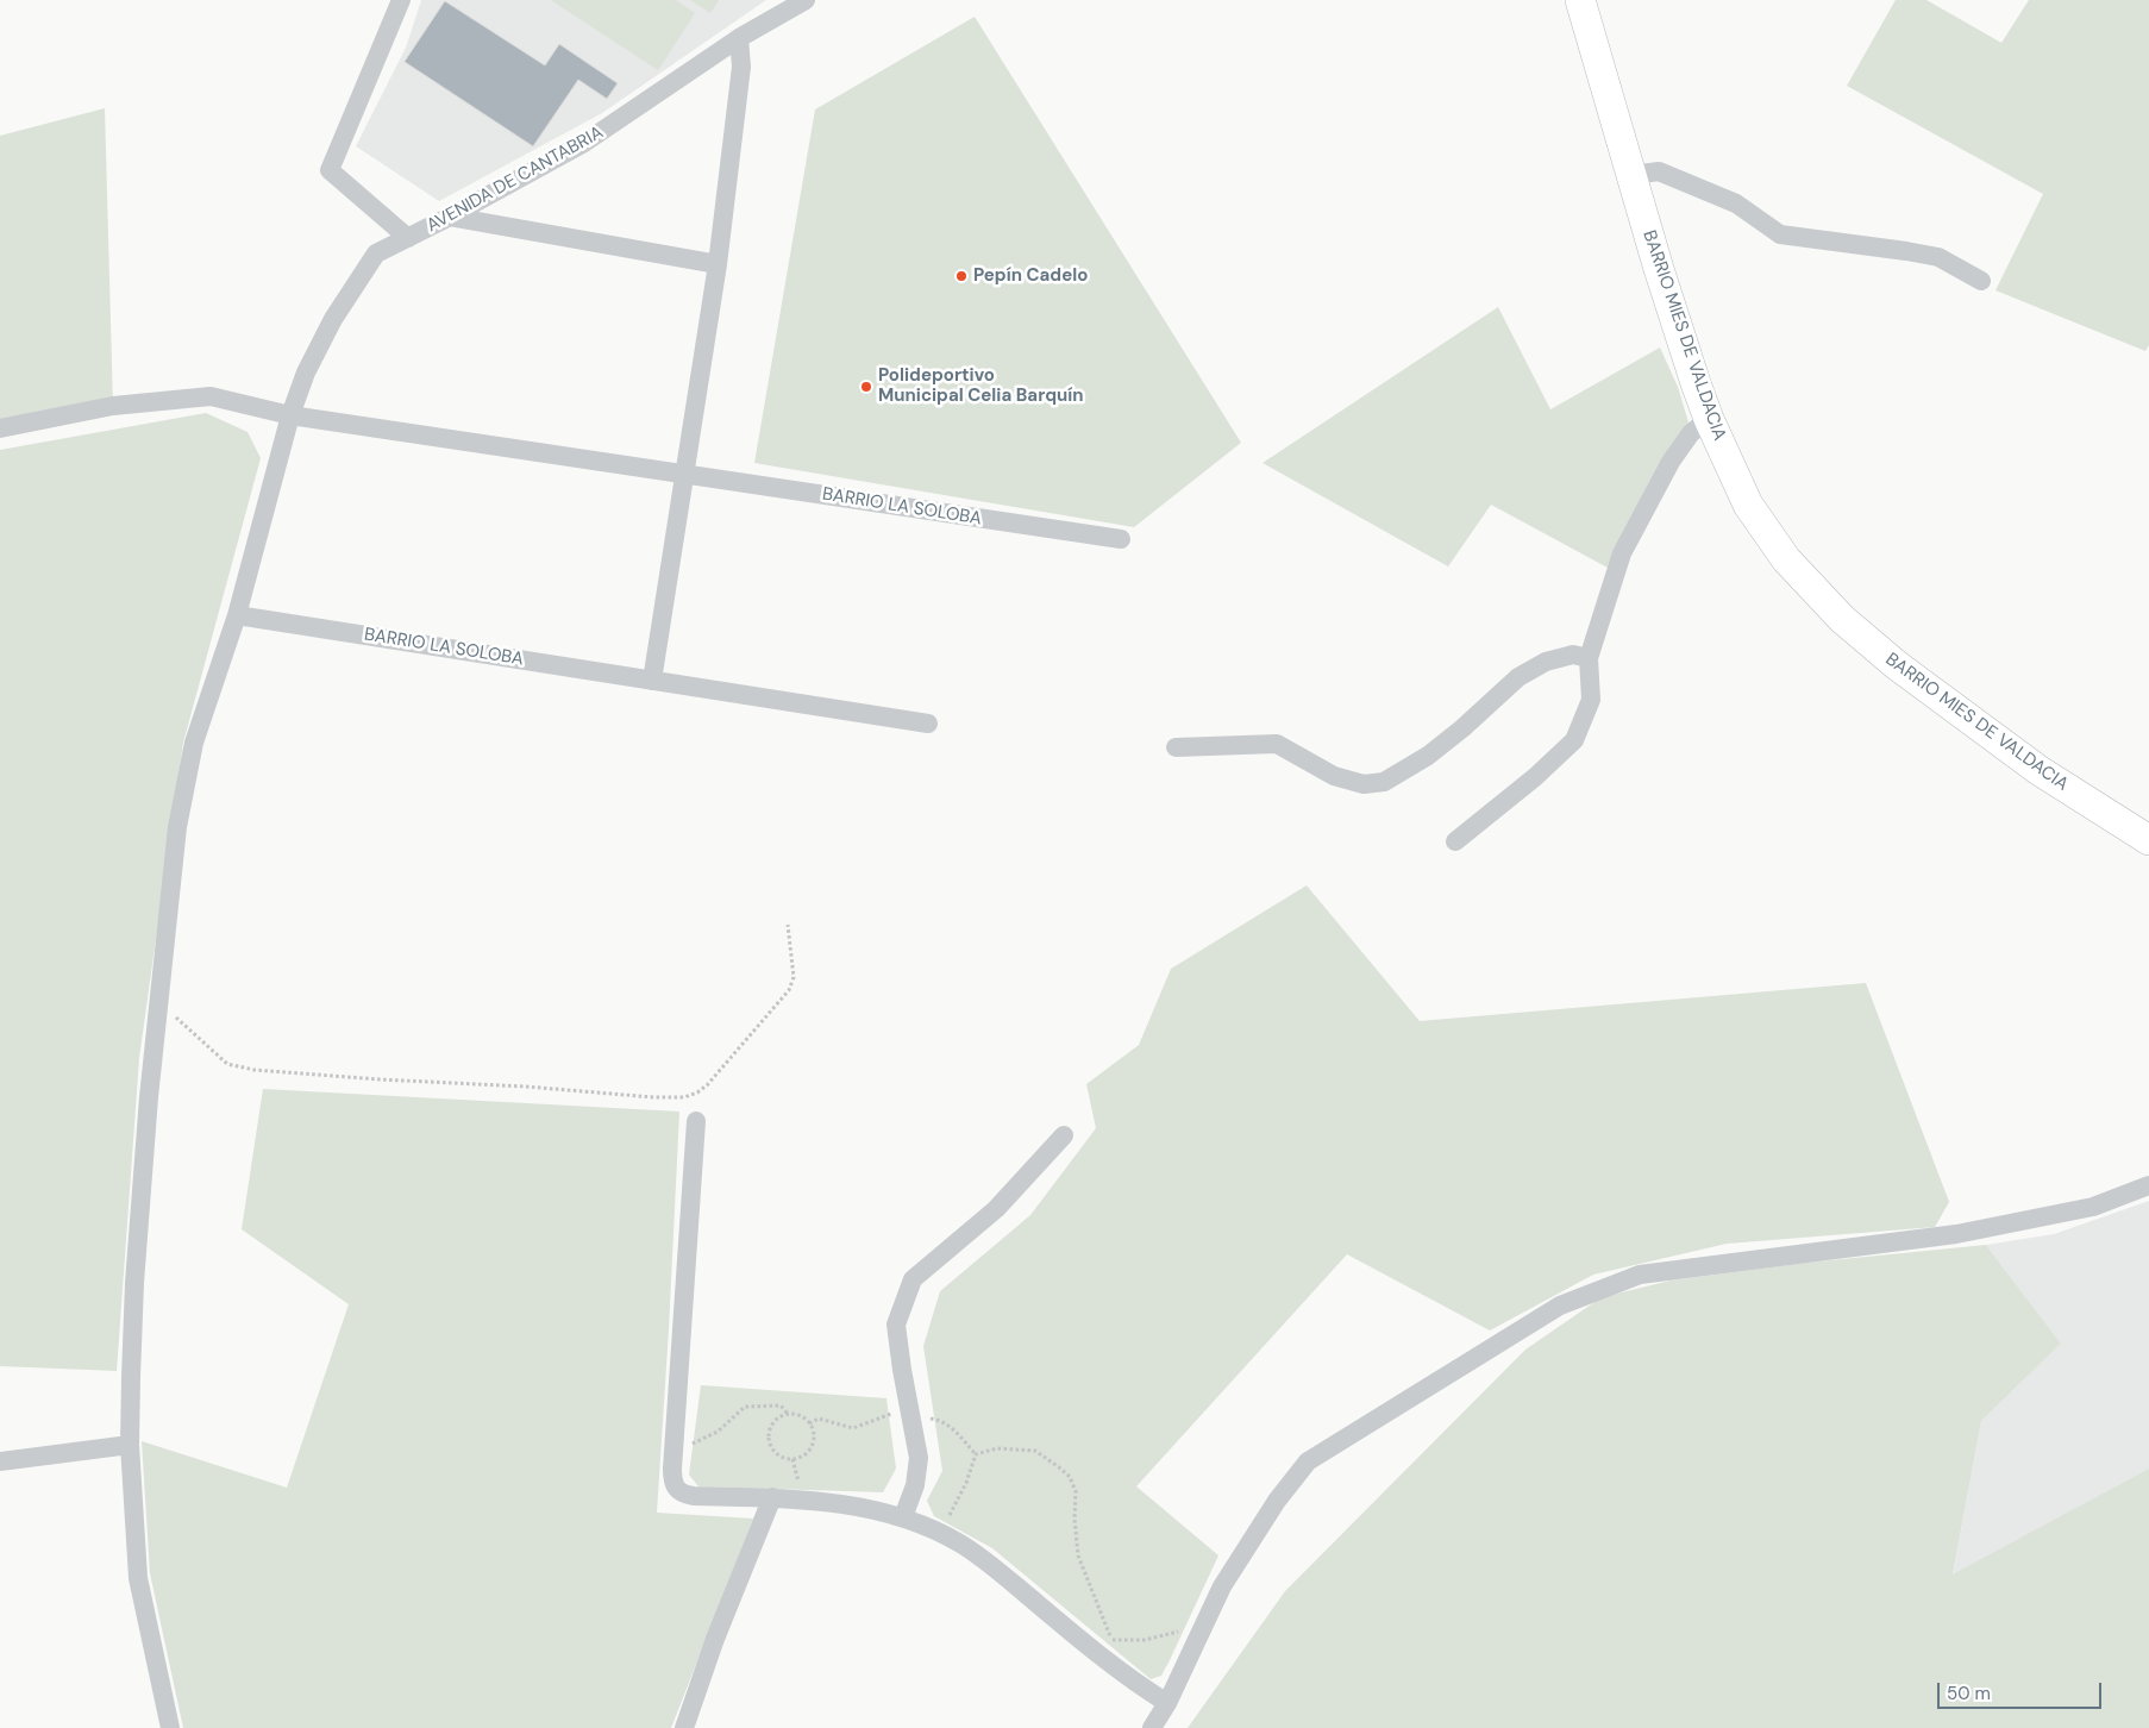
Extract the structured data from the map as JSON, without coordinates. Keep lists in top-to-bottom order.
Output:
{
  "streets": {
    "main road": ["BARRIO MIES DE VALDACIA"],
    "street": ["AVENIDA DE CANTABRIA", "BARRIO LA SOLOBA"]
  },
  "crossings": [
    ["AVENIDA DE CANTABRIA", "BARRIO LA SOLOBA"]
  ],
  "places": ["Pepín Cadelo", "Polideportivo Municipal Celia Barquín"],
  "scale_bar": "50 m"
}
